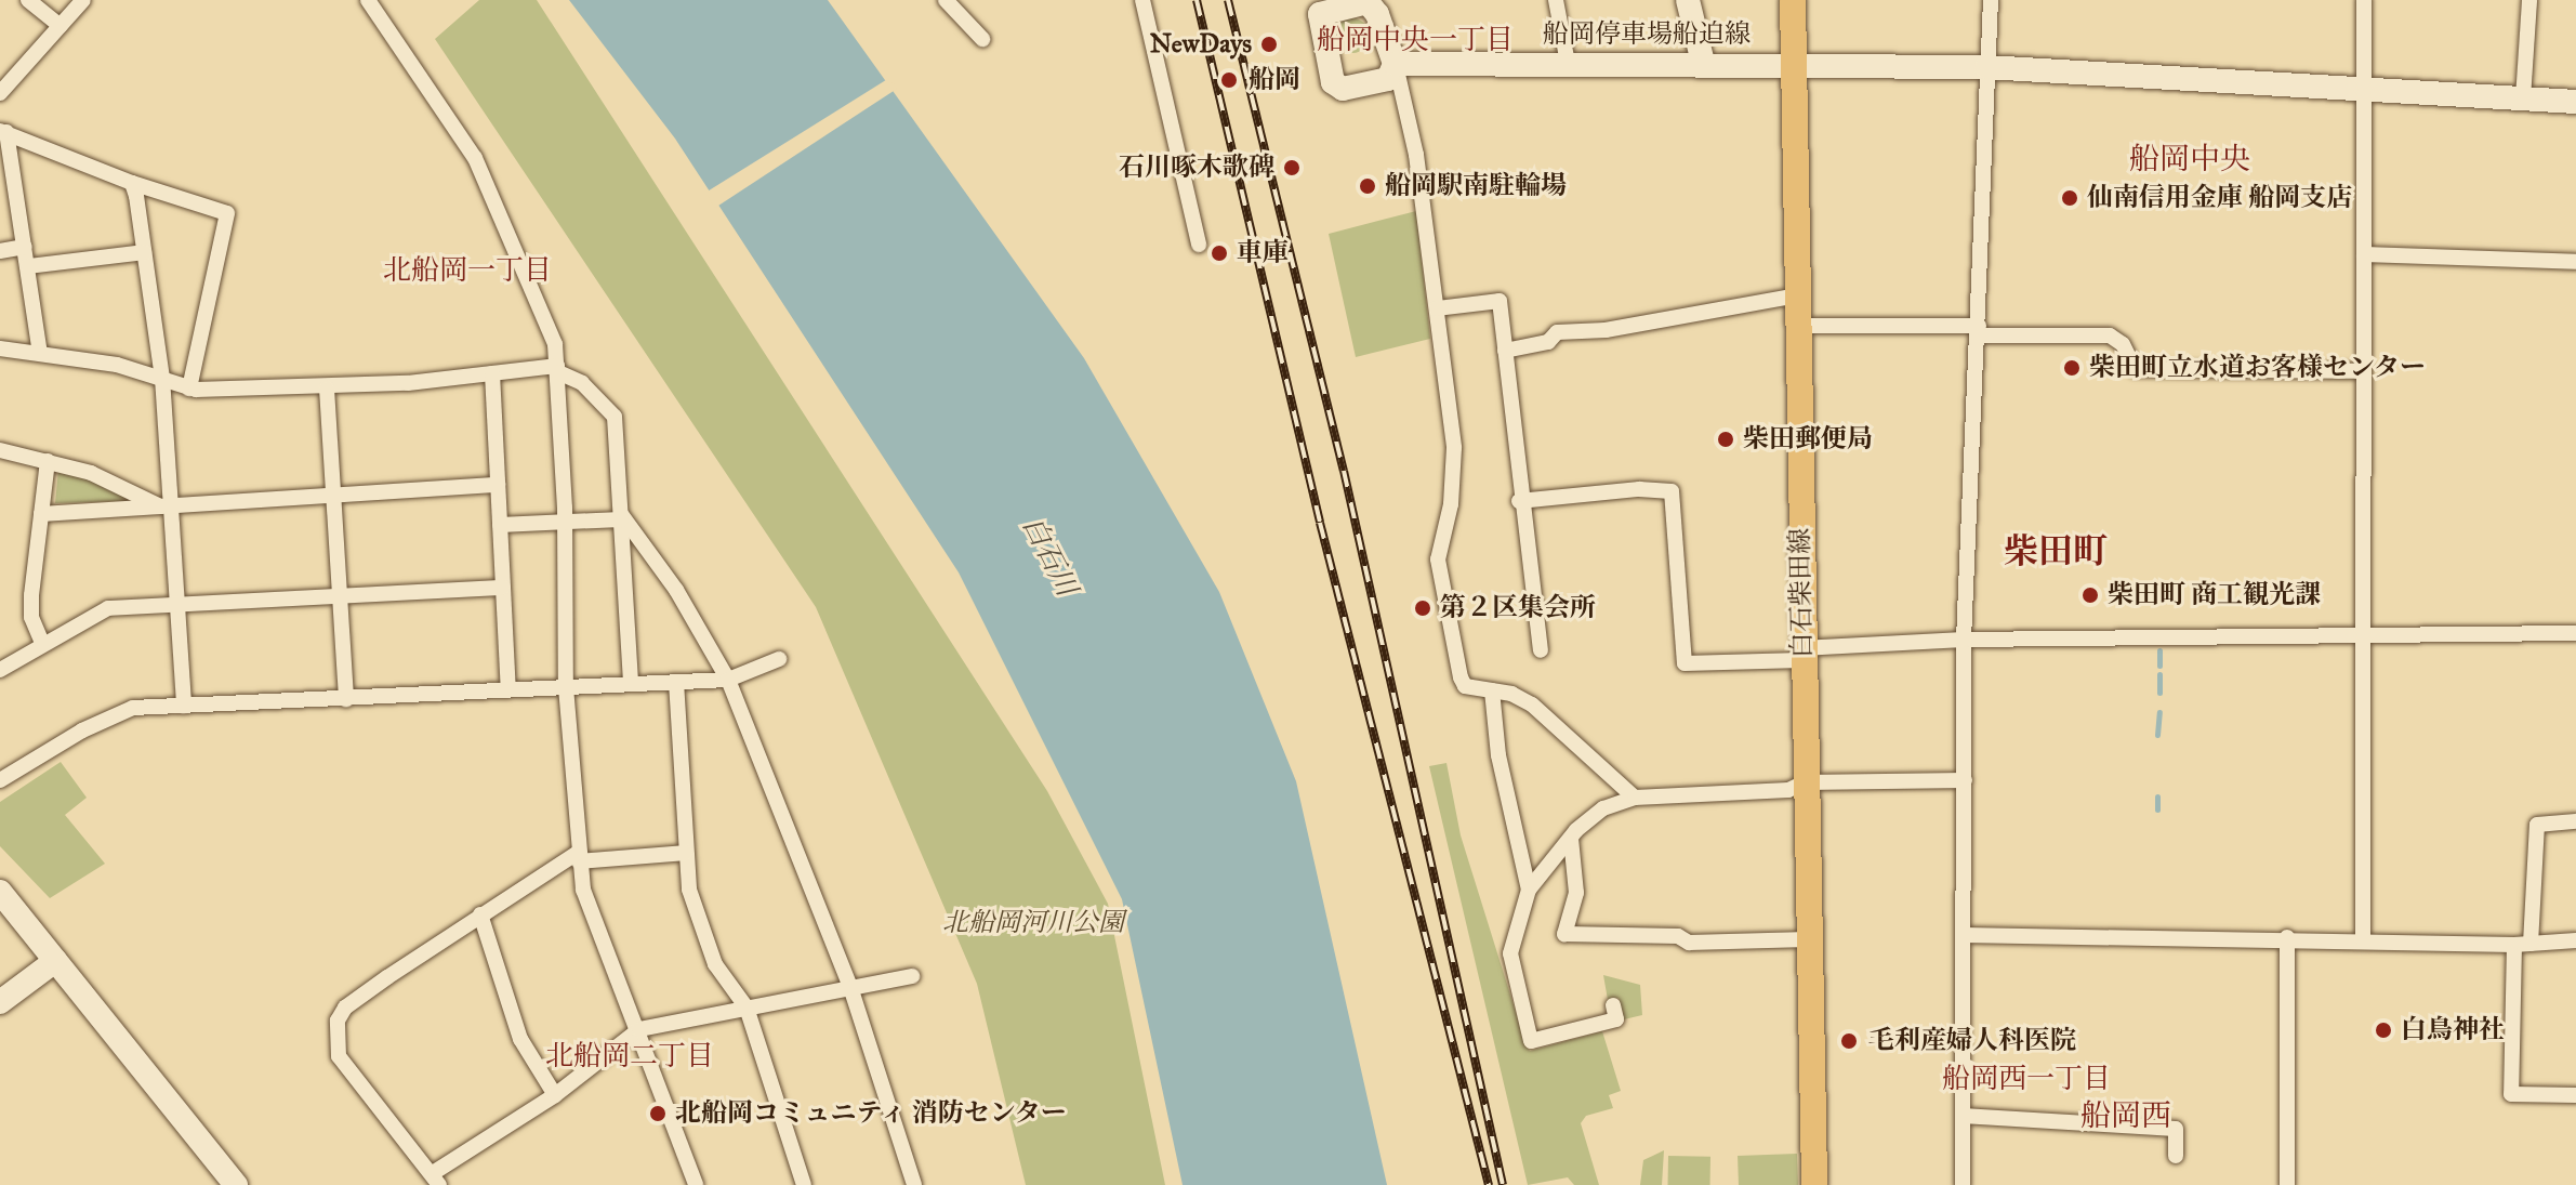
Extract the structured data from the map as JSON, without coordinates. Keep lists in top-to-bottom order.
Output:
{
  "streets": {
    "main road": ["白石柴田線"],
    "street": ["船岡停車場船迫線"]
  },
  "crossings": [
    ["船岡停車場船迫線", "白石柴田線"]
  ],
  "districts": [
    "船岡中央一丁目",
    "船岡中央",
    "北船岡一丁目",
    "柴田町",
    "北船岡二丁目",
    "船岡西一丁目",
    "船岡西"
  ],
  "water": ["白石川"],
  "parks": ["北船岡河川公園"],
  "places": [
    "NewDays",
    "船岡",
    "石川啄木歌碑",
    "船岡駅南駐輪場",
    "仙南信用金庫 船岡支店",
    "車庫",
    "柴田町立水道お客様センター",
    "柴田郵便局",
    "柴田町 商工観光課",
    "第２区集会所",
    "白鳥神社",
    "毛利産婦人科医院",
    "北船岡コミュニティ 消防センター"
  ]
}
